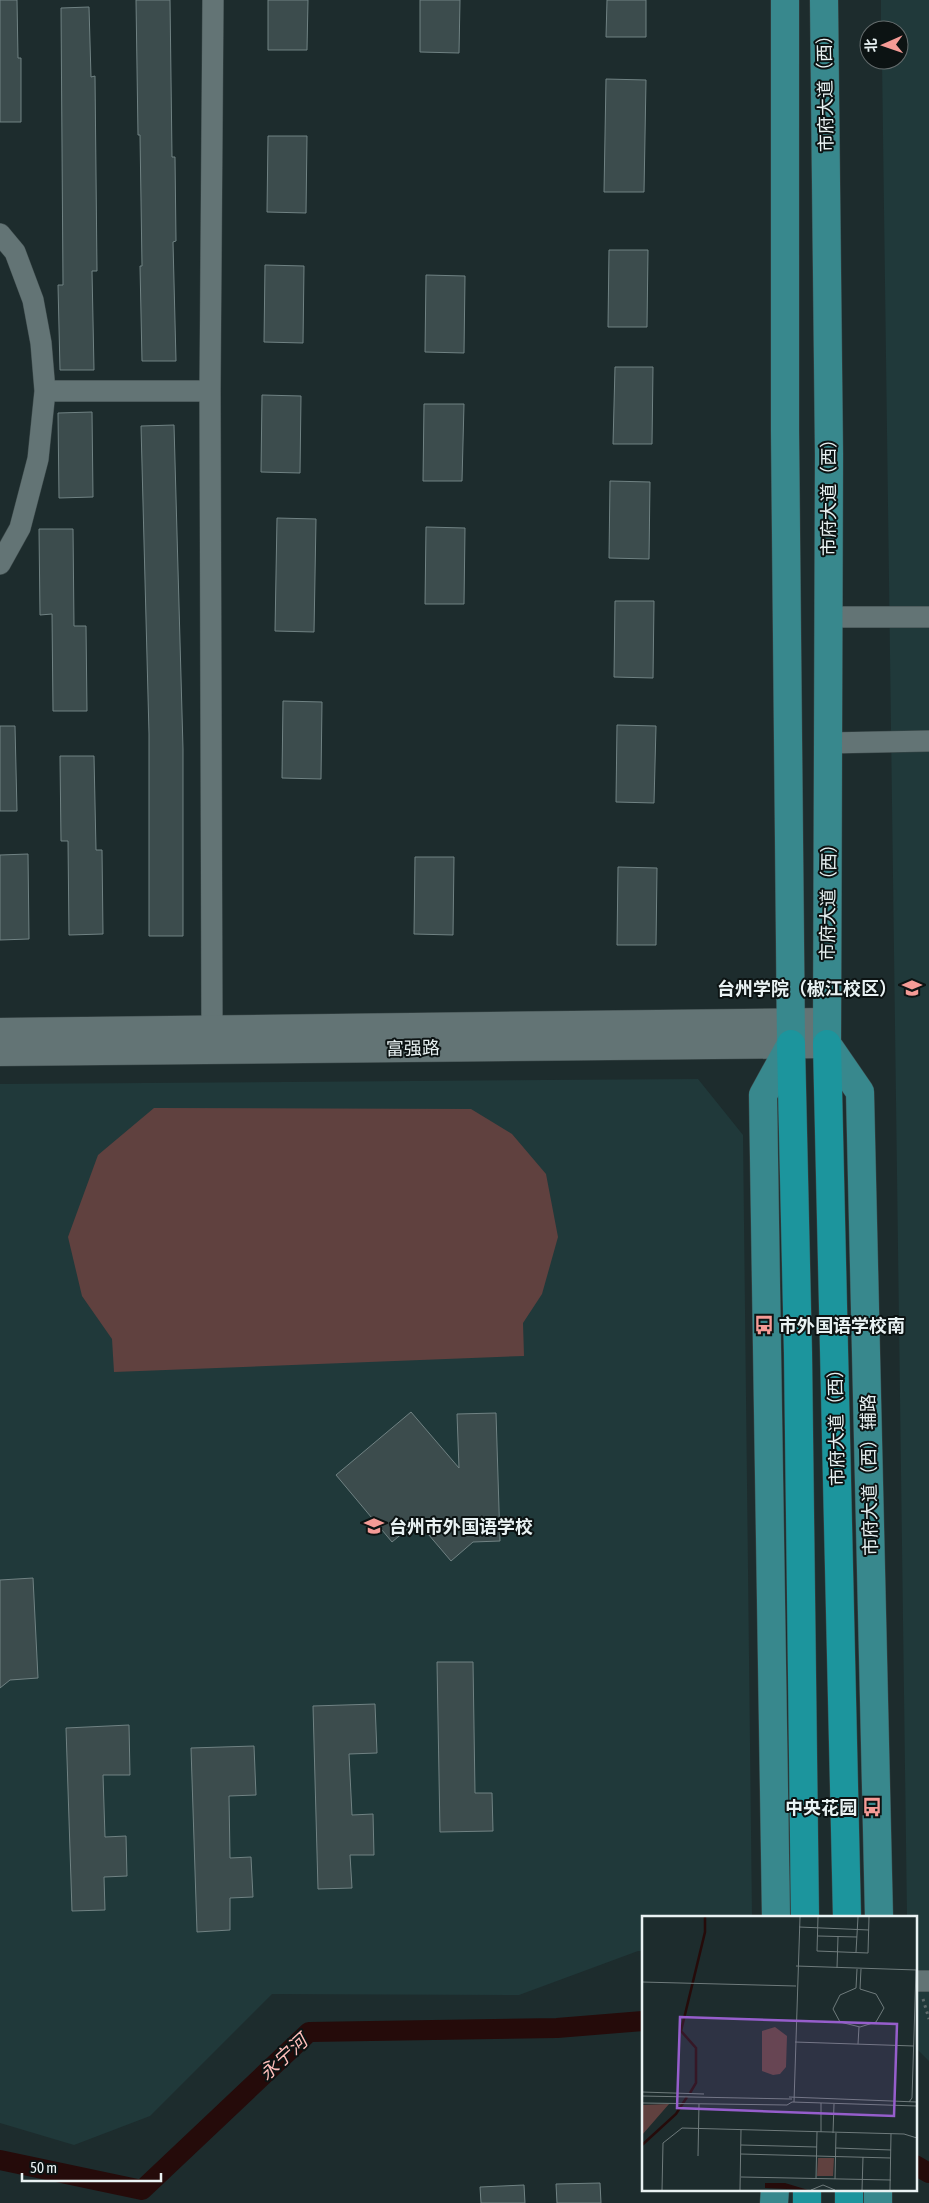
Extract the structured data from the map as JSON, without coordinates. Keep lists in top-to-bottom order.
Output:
{
  "streets": {
    "highway": ["市府大道（西）"],
    "main road": ["富强路", "市府大道（西）辅路"]
  },
  "crossings": [
    ["市府大道（西）", "富强路"],
    ["市府大道（西）", "市府大道（西）辅路"],
    ["富强路", "市府大道（西）辅路"]
  ],
  "water": ["永宁河"],
  "places": {
    "school or university": ["台州学院（椒江校区）", "台州市外国语学校"],
    "bus stop": ["市外国语学校南", "中央花园"]
  },
  "scale_bar": "50 m",
  "north": "left"
}
